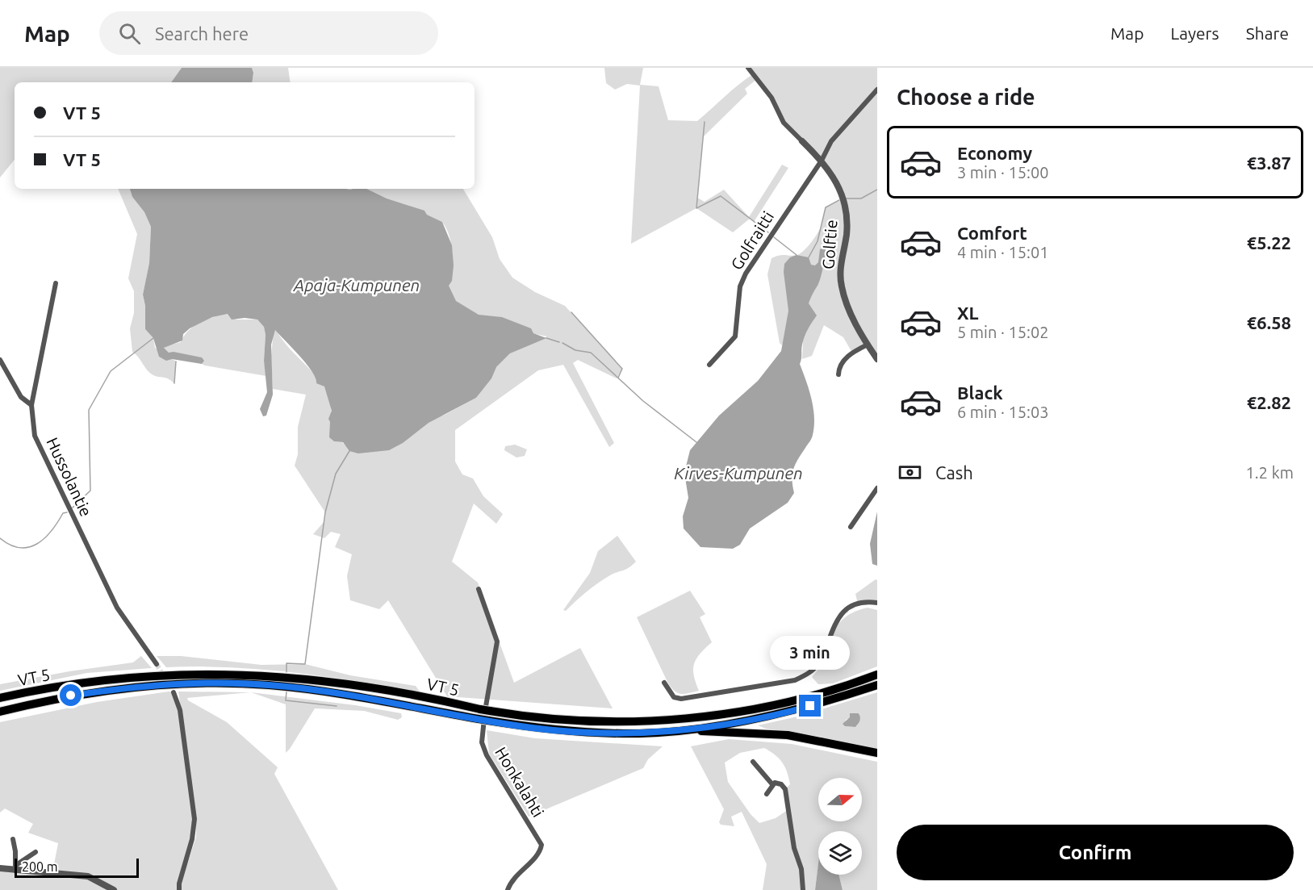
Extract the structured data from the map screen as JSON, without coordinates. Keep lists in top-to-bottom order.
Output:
{
  "streets": {
    "highway": ["VT 5"],
    "street": [
      "Golfraitti",
      "Golftie",
      "Hussolantie",
      "Honkalahti"
    ]
  },
  "crossings": [
    ["Golfraitti", "Golftie"]
  ],
  "water": ["Apaja-Kumpunen", "Kirves-Kumpunen"],
  "scale_bar": "200 m",
  "north": "right",
  "page": {
    "header": "Map",
    "search": "Search here",
    "nav": ["Map", "Layers", "Share"],
    "heading": "Choose a ride",
    "banner": ["VT 5", "VT 5"],
    "list": [
      {
        "name": "Economy",
        "note": "3 min · 15:00",
        "value": "€3.87"
      },
      {
        "name": "Comfort",
        "note": "4 min · 15:01",
        "value": "€5.22"
      },
      {
        "name": "XL",
        "note": "5 min · 15:02",
        "value": "€6.58"
      },
      {
        "name": "Black",
        "note": "6 min · 15:03",
        "value": "€2.82"
      }
    ],
    "pay": ["Cash", "1.2 km"],
    "bubble": "3 min",
    "buttons": "Confirm",
    "scale": "200 m"
  }
}
